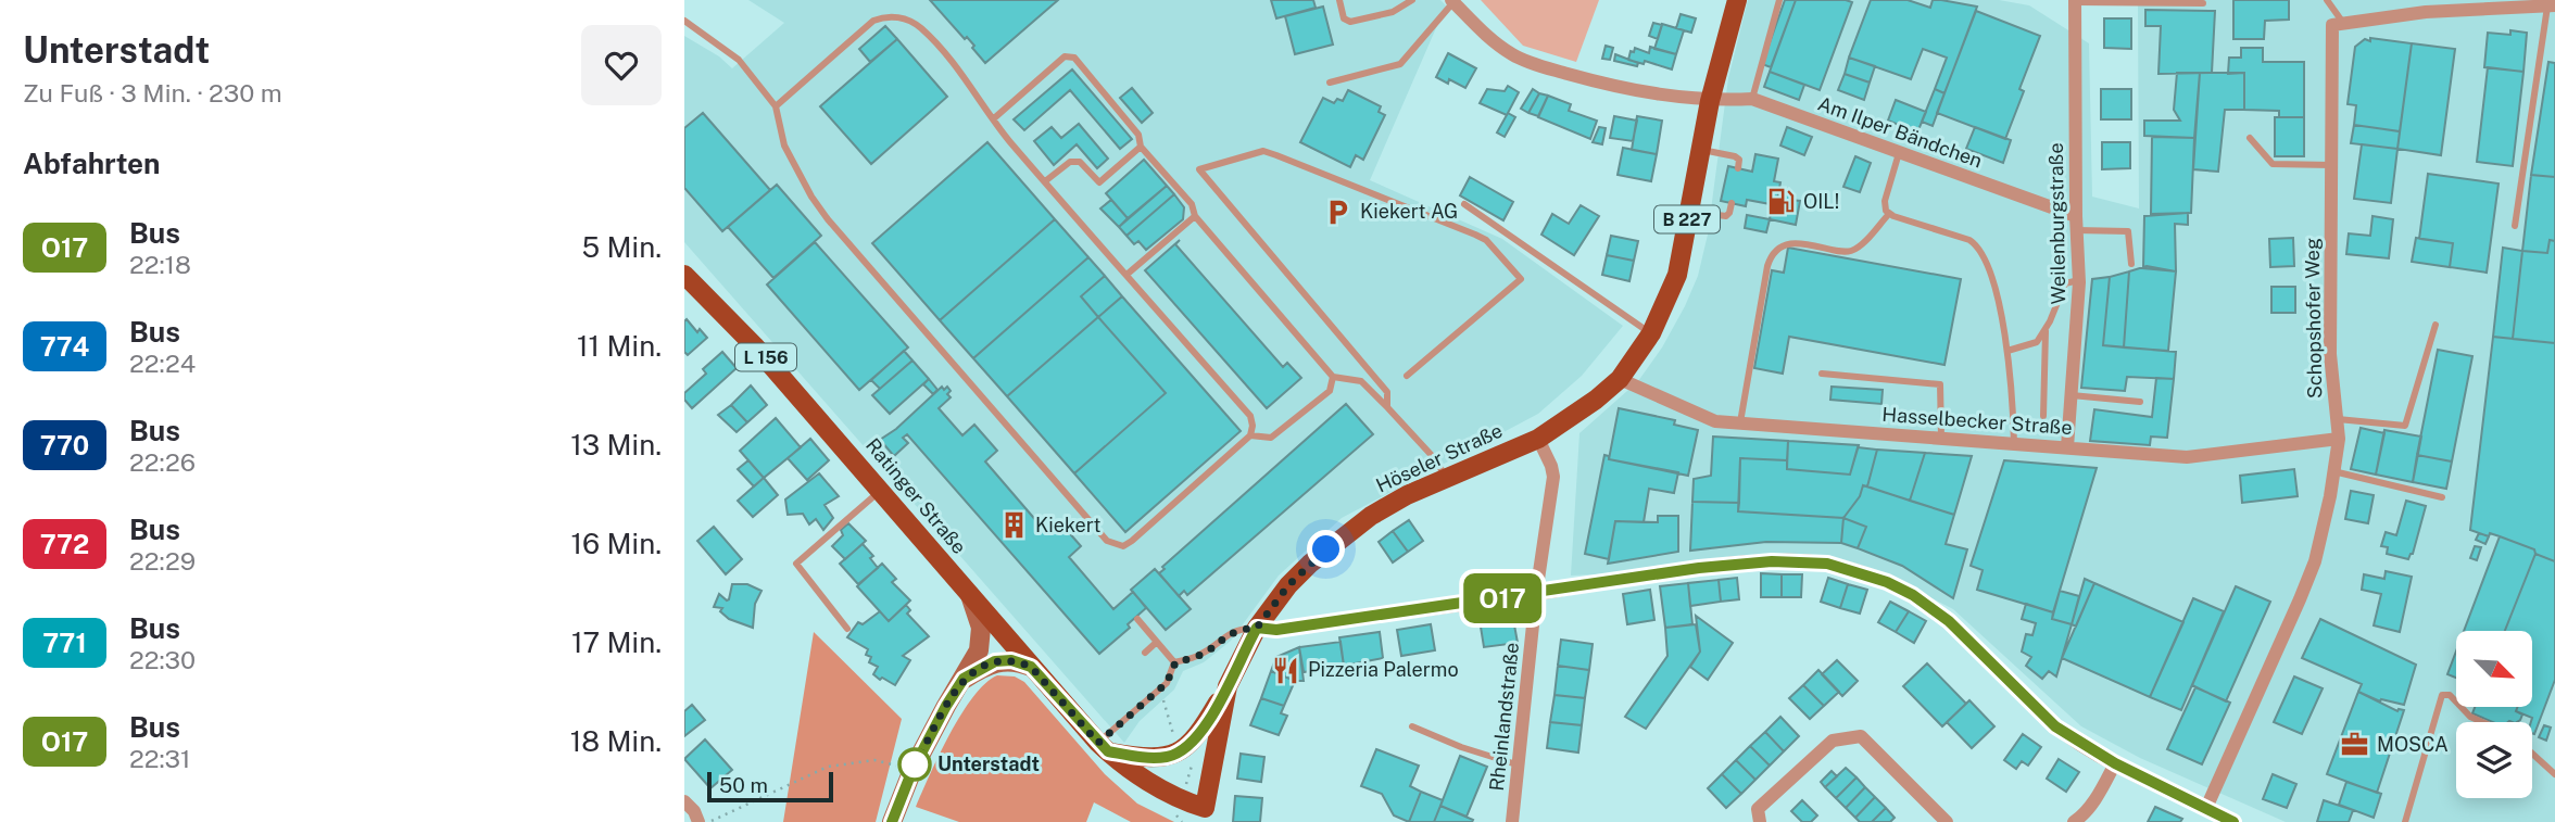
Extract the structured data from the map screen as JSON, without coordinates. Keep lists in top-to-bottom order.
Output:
{
  "streets": {
    "main road": [
      "B 227",
      "L 156",
      "Höseler Straße",
      "Ratinger Straße"
    ],
    "street": [
      "Am Ilper Bändchen",
      "Weilenburgstraße",
      "Schopshofer Weg",
      "Hasselbecker Straße",
      "Rheinlandstraße"
    ]
  },
  "crossings": [
    ["Am Ilper Bändchen", "Weilenburgstraße"],
    ["Am Ilper Bändchen", "Höseler Straße"],
    ["B 227", "Höseler Straße"],
    ["B 227", "Ratinger Straße"],
    ["Weilenburgstraße", "Hasselbecker Straße"],
    ["Schopshofer Weg", "Hasselbecker Straße"],
    ["Hasselbecker Straße", "Höseler Straße"],
    ["Höseler Straße", "Ratinger Straße"],
    ["Höseler Straße", "Rheinlandstraße"]
  ],
  "places": {
    "fuel station": ["OIL!"],
    "parking": ["Kiekert AG"],
    "building": ["Kiekert"],
    "restaurant": ["Pizzeria Palermo"],
    "office": ["MOSCA"],
    "other": ["Unterstadt"]
  },
  "lines": ["bus line O17"],
  "scale_bar": "50 m",
  "north": "bottom right",
  "page": {
    "heading": [
      ["Unterstadt", "Zu Fuß · 3 Min. · 230 m"],
      "Abfahrten"
    ],
    "on_map": "O17",
    "list": [
      {
        "mark": "O17",
        "name": "Bus",
        "note": "22:18",
        "value": "5 Min."
      },
      {
        "mark": "774",
        "name": "Bus",
        "note": "22:24",
        "value": "11 Min."
      },
      {
        "mark": "770",
        "name": "Bus",
        "note": "22:26",
        "value": "13 Min."
      },
      {
        "mark": "772",
        "name": "Bus",
        "note": "22:29",
        "value": "16 Min."
      },
      {
        "mark": "771",
        "name": "Bus",
        "note": "22:30",
        "value": "17 Min."
      },
      {
        "mark": "O17",
        "name": "Bus",
        "note": "22:31",
        "value": "18 Min."
      }
    ],
    "scale": "50 m"
  }
}
